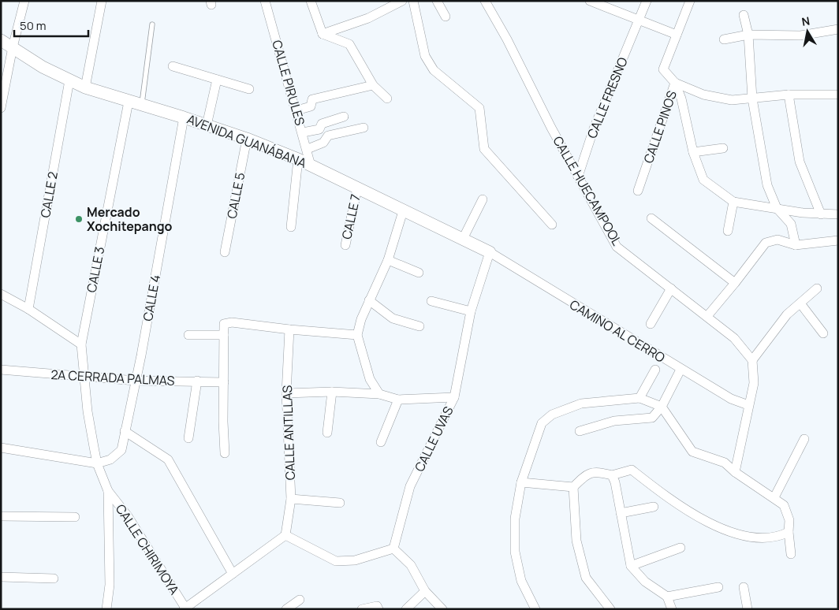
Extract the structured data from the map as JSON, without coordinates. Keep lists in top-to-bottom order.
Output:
{
  "streets": {
    "street": [
      "CALLE PIRULES",
      "CALLE FRESNO",
      "CALLE PINOS",
      "AVENIDA GUANÁBANA",
      "CALLE HUECAMPOOL",
      "CALLE 2",
      "CALLE 5",
      "CALLE 7",
      "CALLE 3",
      "CALLE 4",
      "CAMINO AL CERRO",
      "2A CERRADA PALMAS",
      "CALLE ANTILLAS",
      "CALLE UVAS",
      "CALLE CHIRIMOYA"
    ]
  },
  "crossings": [
    ["CALLE PIRULES", "AVENIDA GUANÁBANA"],
    ["CALLE FRESNO", "CALLE HUECAMPOOL"],
    ["AVENIDA GUANÁBANA", "CALLE 2"],
    ["AVENIDA GUANÁBANA", "CALLE 5"],
    ["AVENIDA GUANÁBANA", "CALLE 7"],
    ["AVENIDA GUANÁBANA", "CALLE 3"],
    ["AVENIDA GUANÁBANA", "CALLE 4"],
    ["AVENIDA GUANÁBANA", "CAMINO AL CERRO"],
    ["AVENIDA GUANÁBANA", "CALLE UVAS"],
    ["CALLE 3", "CALLE 4"],
    ["CALLE 3", "2A CERRADA PALMAS"],
    ["CALLE 3", "CALLE CHIRIMOYA"],
    ["CALLE 4", "2A CERRADA PALMAS"],
    ["CAMINO AL CERRO", "CALLE UVAS"]
  ],
  "places": ["Mercado Xochitepango"],
  "scale_bar": "50 m",
  "north": "top"
}
